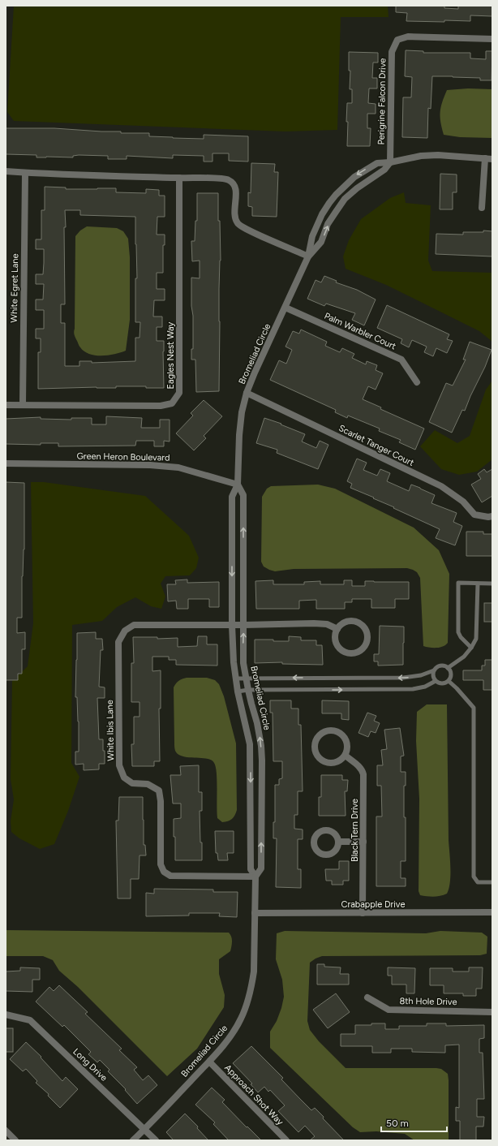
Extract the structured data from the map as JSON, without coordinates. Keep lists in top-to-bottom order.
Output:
{
  "streets": {
    "street": [
      "Perigrine Falcon Drive",
      "White Egret Lane",
      "Palm Warbler Court",
      "Bromeliad Circle",
      "Eagles Nest Way",
      "Scarlet Tanger Court",
      "Green Heron Boulevard",
      "White Ibis Lane",
      "Black Tern Drive",
      "Crabapple Drive",
      "8th Hole Drive",
      "Long Drive",
      "Approach Shot Way"
    ]
  },
  "crossings": [
    ["Perigrine Falcon Drive", "Bromeliad Circle"],
    ["White Egret Lane", "Eagles Nest Way"],
    ["Palm Warbler Court", "Bromeliad Circle"],
    ["Bromeliad Circle", "Scarlet Tanger Court"],
    ["Bromeliad Circle", "Green Heron Boulevard"],
    ["Bromeliad Circle", "White Ibis Lane"],
    ["Bromeliad Circle", "Crabapple Drive"],
    ["Bromeliad Circle", "Long Drive"],
    ["Bromeliad Circle", "Approach Shot Way"],
    ["Black Tern Drive", "Crabapple Drive"]
  ],
  "scale_bar": "50 m"
}
